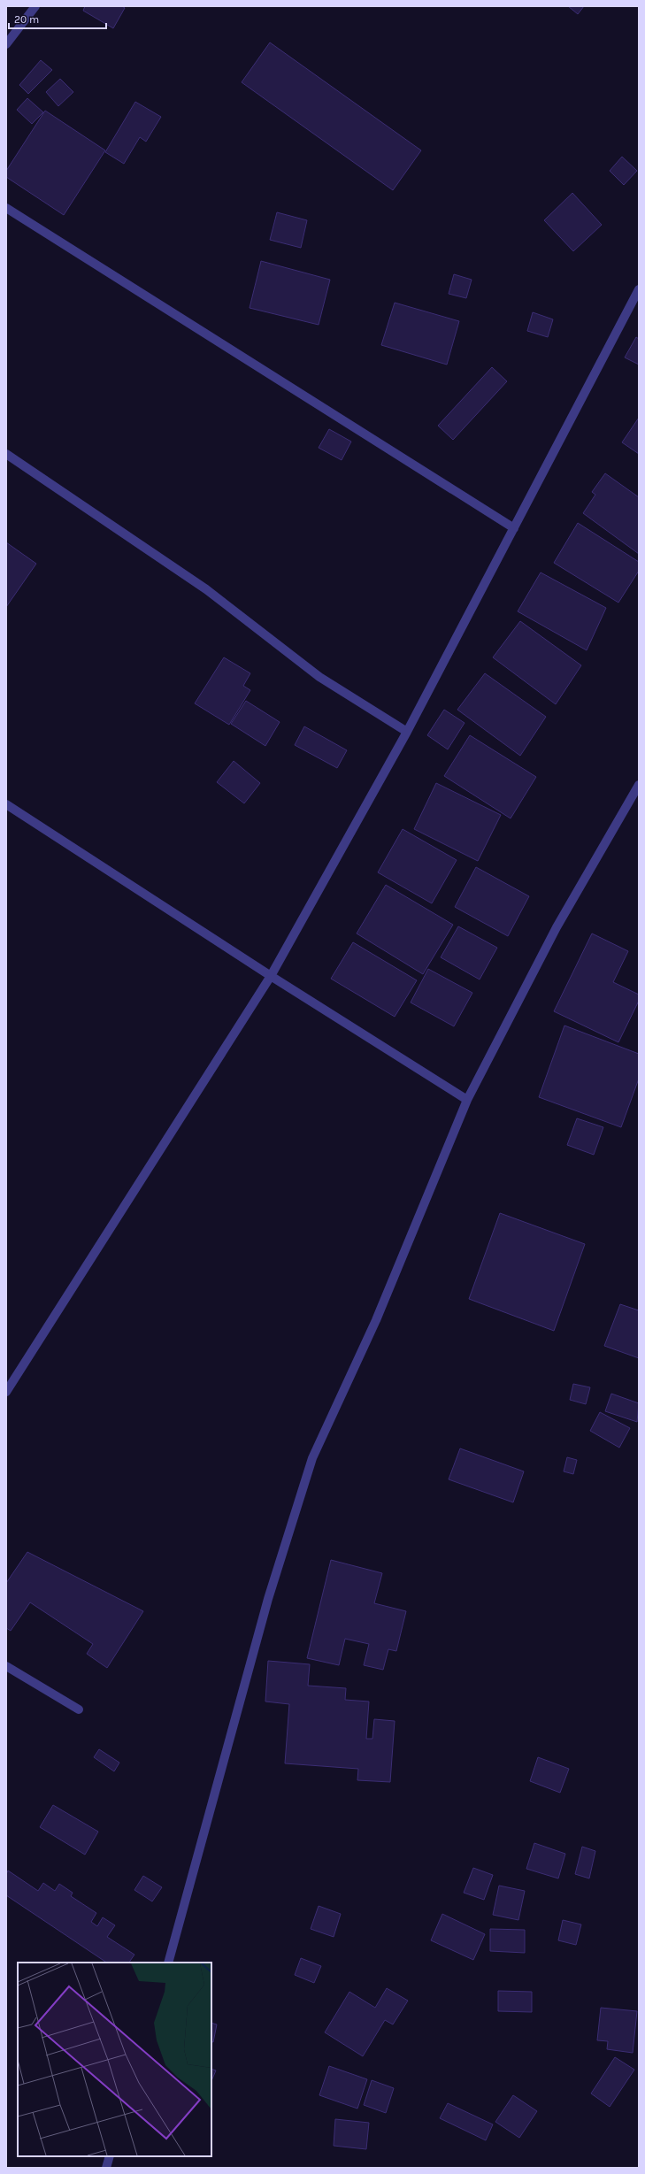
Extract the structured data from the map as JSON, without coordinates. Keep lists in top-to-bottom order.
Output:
{
  "scale_bar": "20 m"
}
